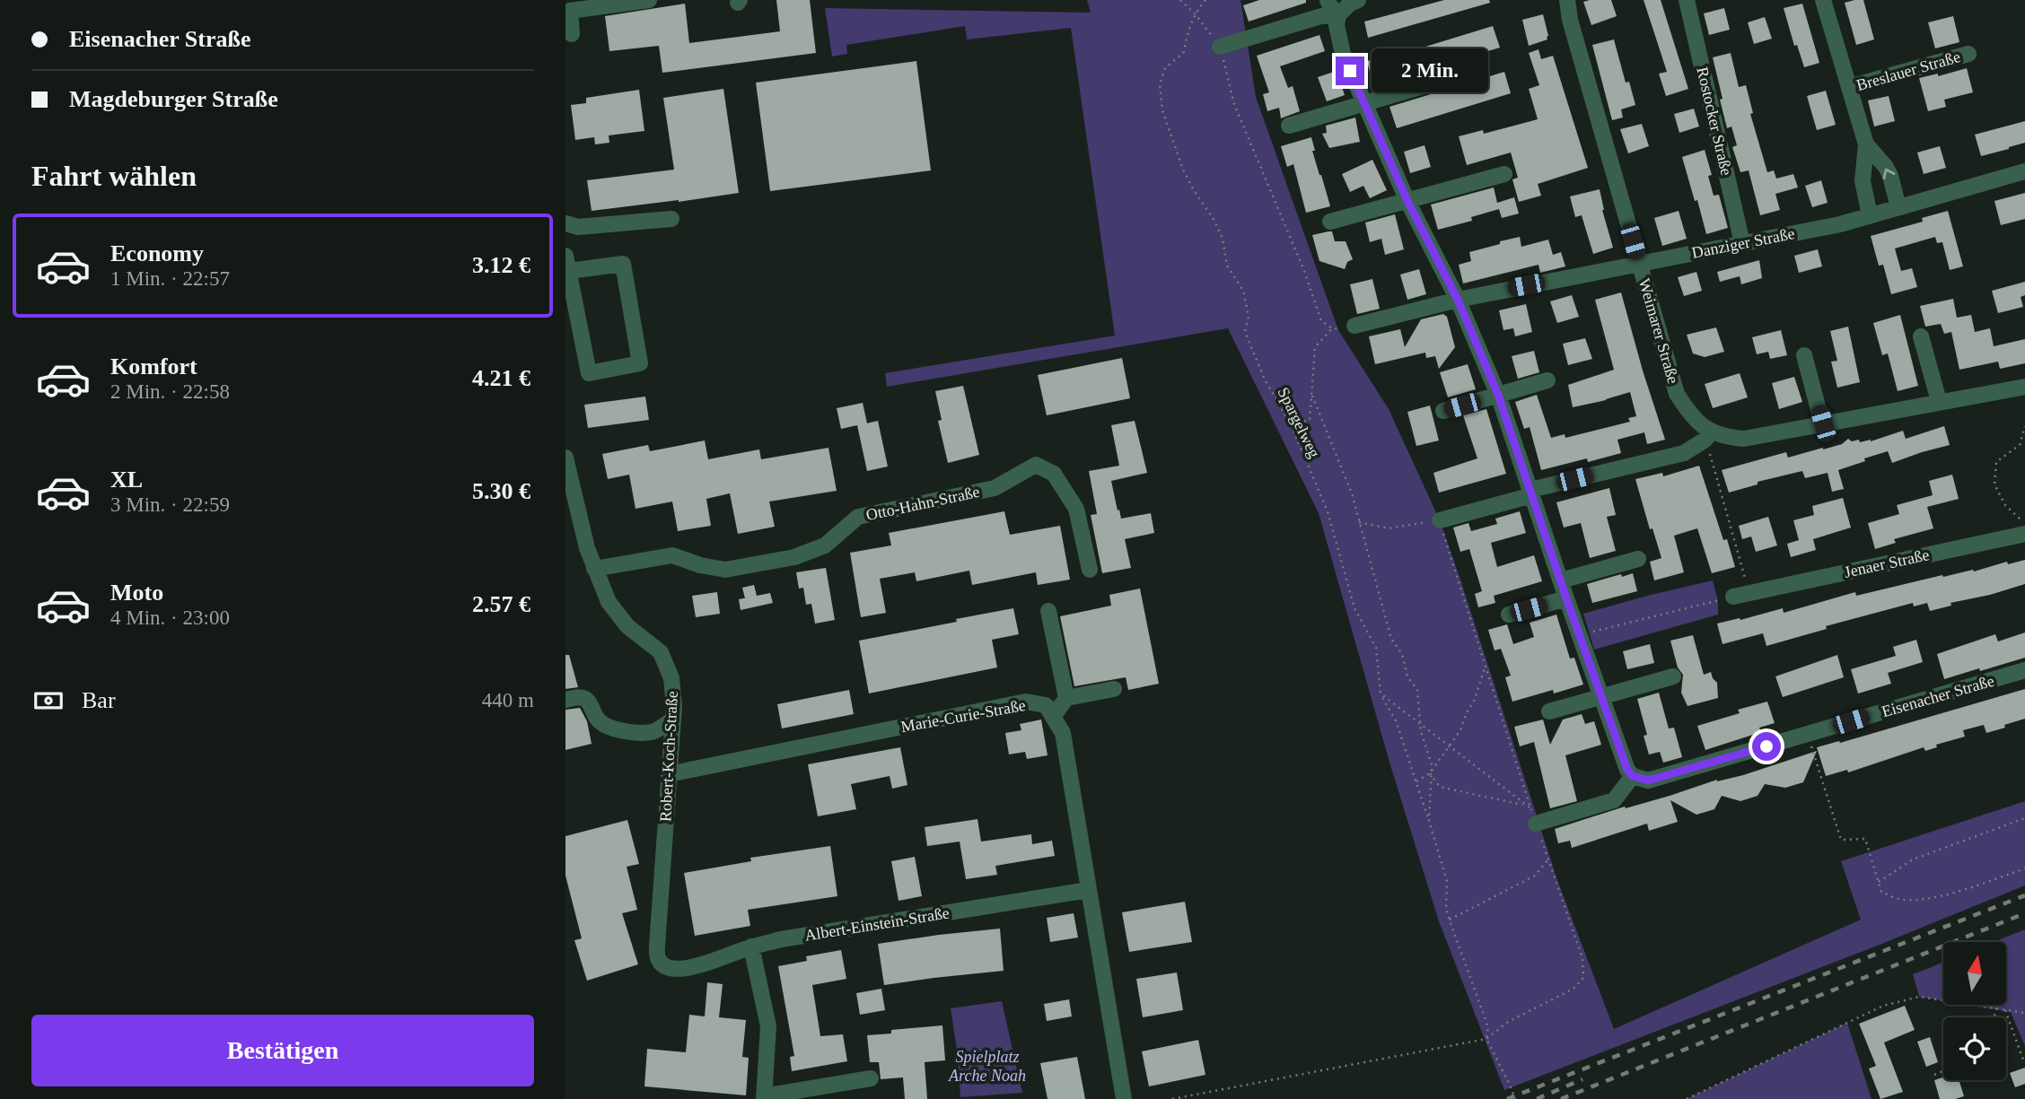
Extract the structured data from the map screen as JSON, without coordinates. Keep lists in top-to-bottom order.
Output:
{
  "streets": {
    "street": [
      "Breslauer Straße",
      "Rostocker Straße",
      "Danziger Straße",
      "Weimarer Straße",
      "Otto-Hahn-Straße",
      "Jenaer Straße",
      "Eisenacher Straße",
      "Marie-Curie-Straße",
      "Robert-Koch-Straße",
      "Albert-Einstein-Straße"
    ],
    "path": ["Spargelweg"]
  },
  "crossings": [
    ["Breslauer Straße", "Danziger Straße"],
    ["Rostocker Straße", "Danziger Straße"],
    ["Danziger Straße", "Weimarer Straße"],
    ["Otto-Hahn-Straße", "Robert-Koch-Straße"],
    ["Marie-Curie-Straße", "Robert-Koch-Straße"],
    ["Robert-Koch-Straße", "Albert-Einstein-Straße"]
  ],
  "parks": ["Spielplatz Arche Noah"],
  "north": "top",
  "page": {
    "banner": ["Eisenacher Straße", "Magdeburger Straße"],
    "bubble": "2 Min.",
    "heading": "Fahrt wählen",
    "list": [
      {
        "name": "Economy",
        "note": "1 Min. · 22:57",
        "value": "3.12 €"
      },
      {
        "name": "Komfort",
        "note": "2 Min. · 22:58",
        "value": "4.21 €"
      },
      {
        "name": "XL",
        "note": "3 Min. · 22:59",
        "value": "5.30 €"
      },
      {
        "name": "Moto",
        "note": "4 Min. · 23:00",
        "value": "2.57 €"
      }
    ],
    "pay": ["Bar", "440 m"],
    "buttons": "Bestätigen"
  }
}
